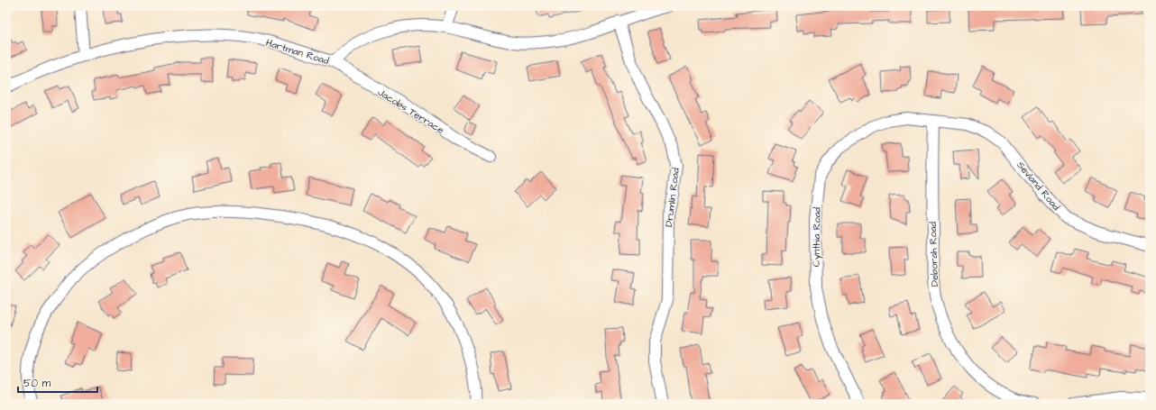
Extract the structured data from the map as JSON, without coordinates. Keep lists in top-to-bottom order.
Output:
{
  "streets": {
    "street": [
      "Hartman Road",
      "Jacobs Terrace",
      "Sevland Road",
      "Drumlin Road",
      "Cynthia Road",
      "Deborah Road"
    ]
  },
  "crossings": [
    ["Hartman Road", "Jacobs Terrace"],
    ["Hartman Road", "Drumlin Road"],
    ["Sevland Road", "Cynthia Road"],
    ["Sevland Road", "Deborah Road"],
    ["Cynthia Road", "Deborah Road"]
  ],
  "scale_bar": "50 m"
}
